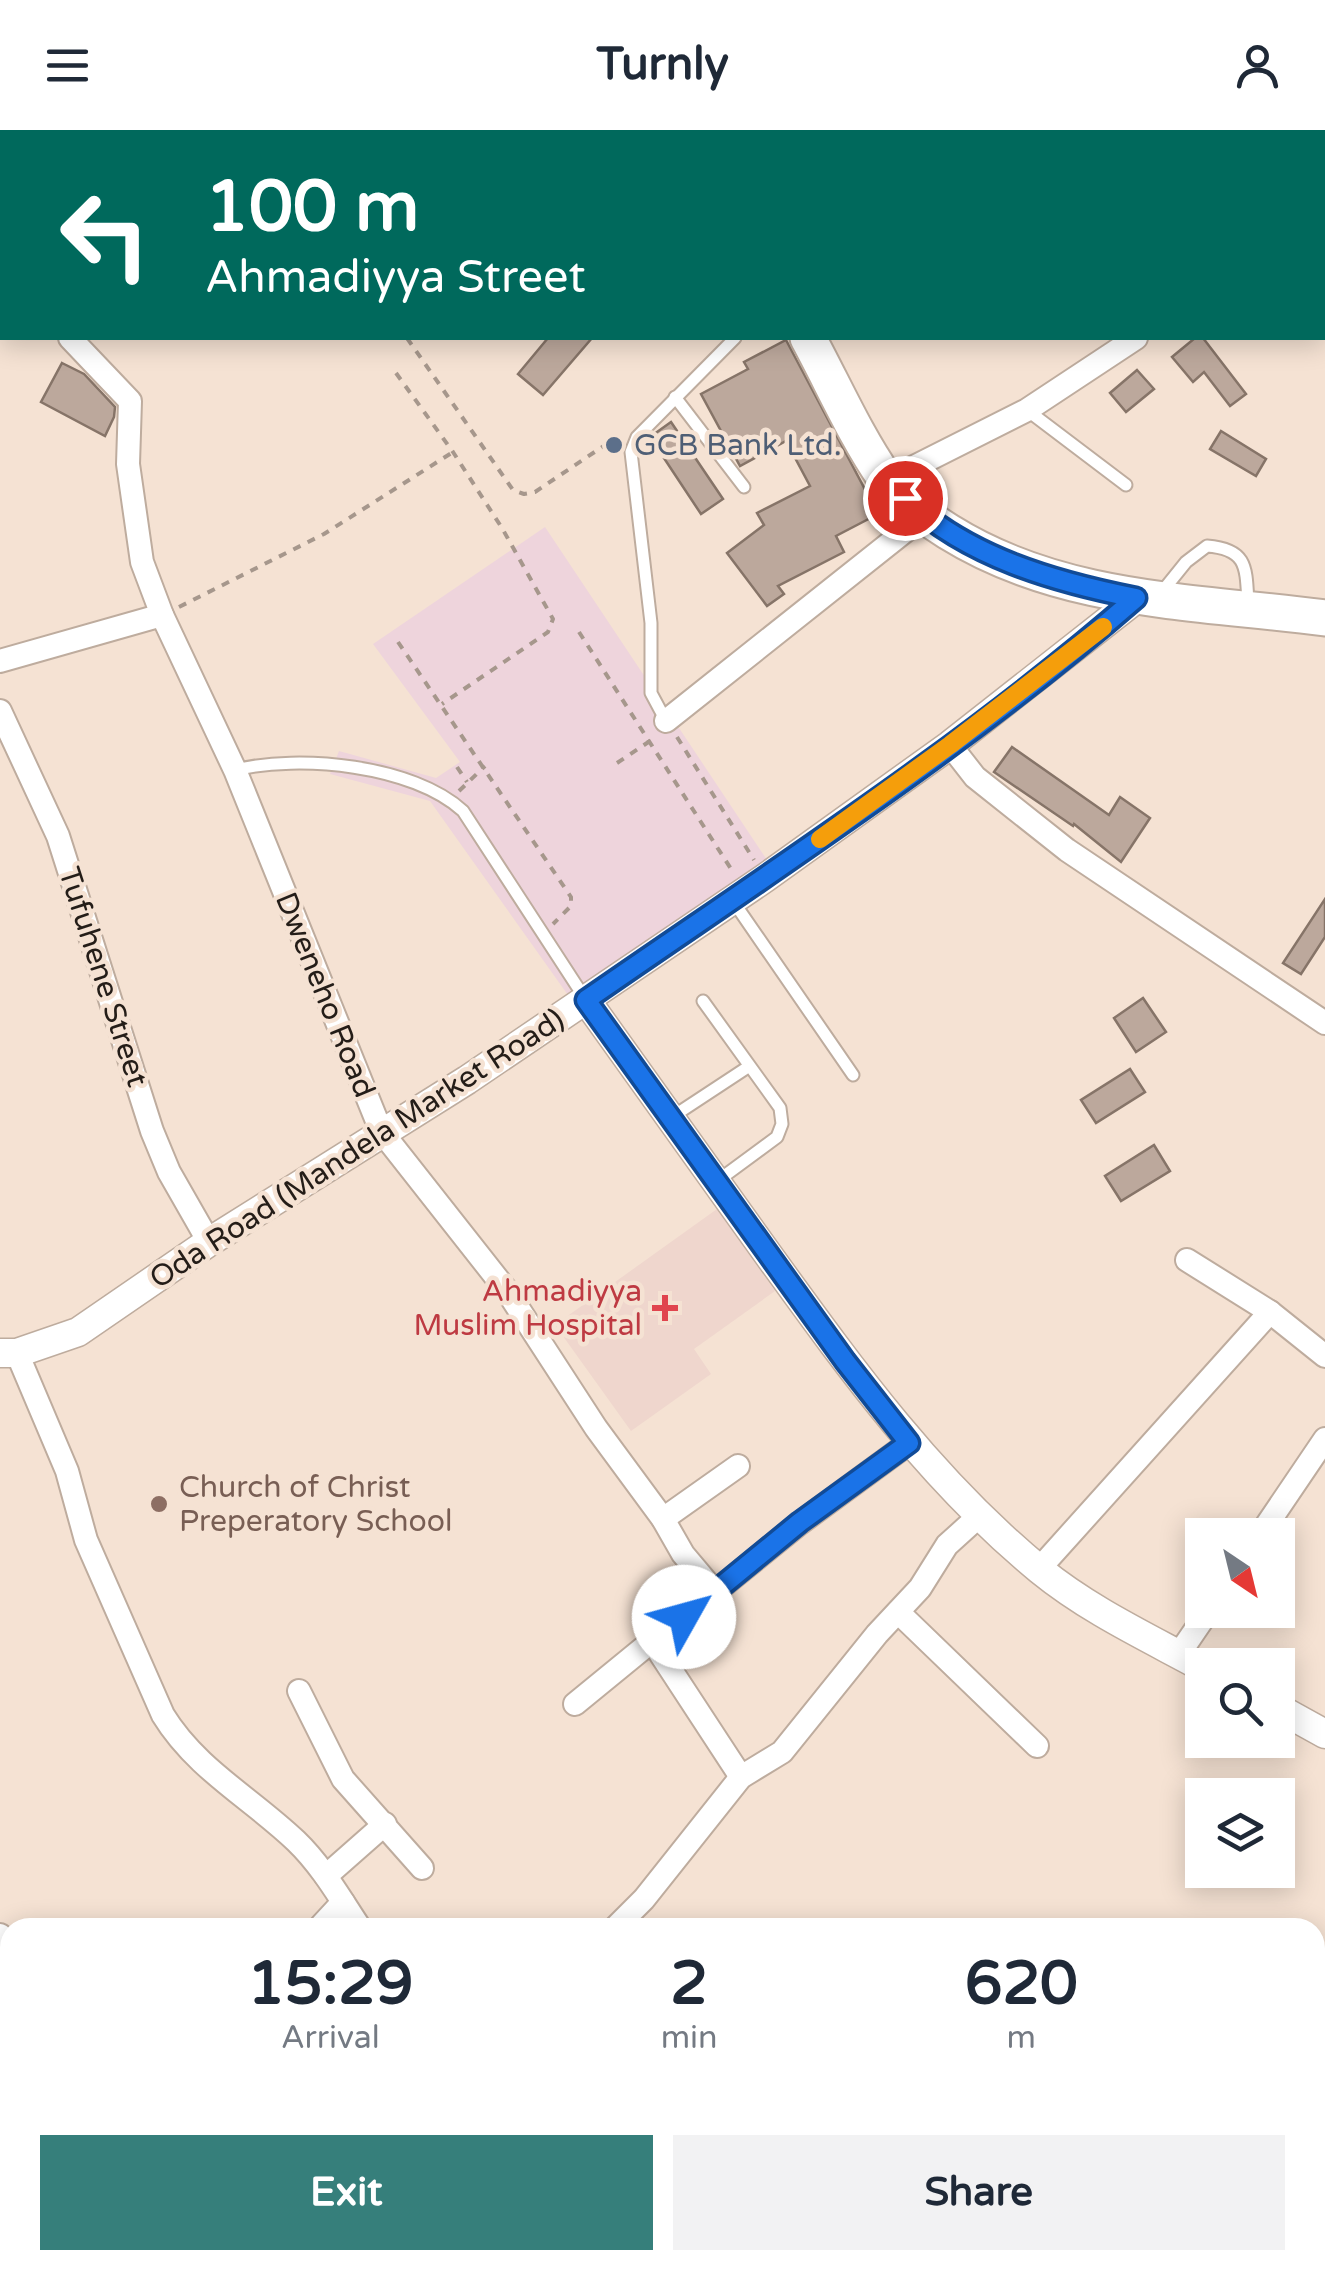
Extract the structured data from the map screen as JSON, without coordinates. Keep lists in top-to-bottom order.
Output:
{
  "streets": {
    "street": ["Tufuhene Street", "Dweneho Road", "Oda Road (Mandela Market Road)"]
  },
  "crossings": [
    ["Tufuhene Street", "Oda Road (Mandela Market Road)"],
    ["Dweneho Road", "Oda Road (Mandela Market Road)"]
  ],
  "places": {
    "other": ["GCB Bank Ltd.", "Church of Christ Preperatory School"],
    "health": ["Ahmadiyya Muslim Hospital"]
  },
  "north": "bottom right",
  "page": {
    "header": "Turnly",
    "turn": ["100 m", "Ahmadiyya Street"],
    "eta": [
      "15:29",
      "Arrival",
      "2",
      "min",
      "620",
      "m"
    ],
    "buttons": ["Exit", "Share"]
  }
}
